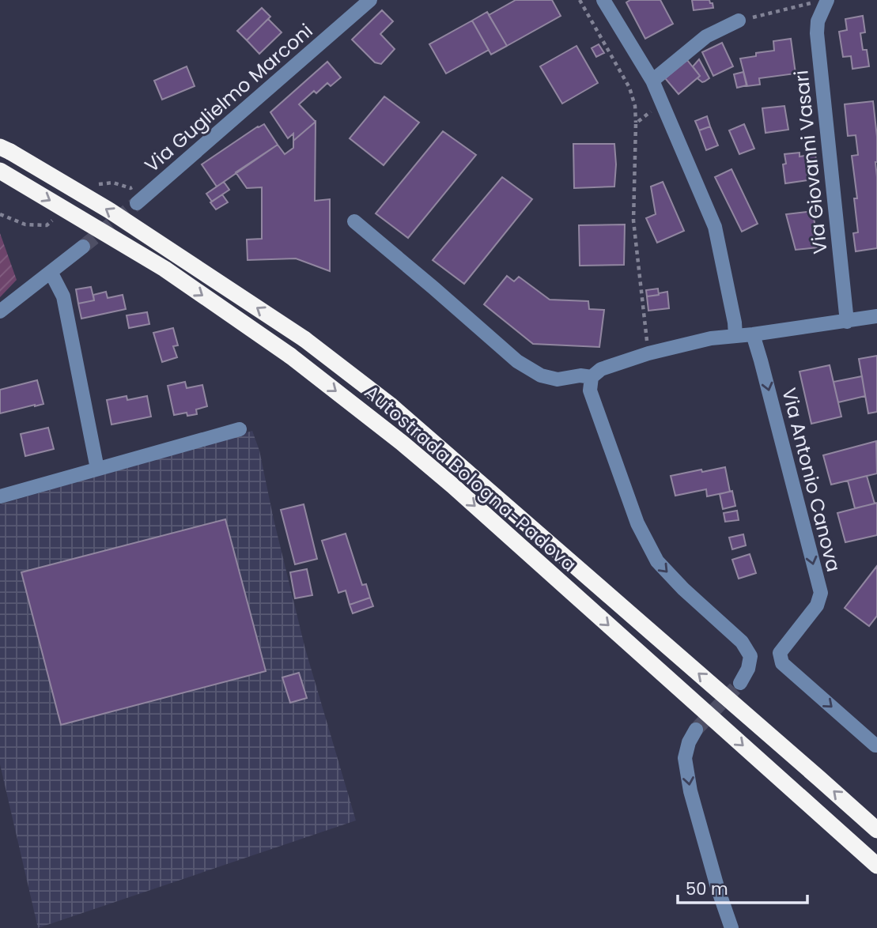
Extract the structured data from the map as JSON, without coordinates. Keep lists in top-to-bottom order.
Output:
{
  "streets": {
    "highway": ["Autostrada Bologna-Padova"],
    "street": ["Via Guglielmo Marconi", "Via Giovanni Vasari", "Via Antonio Canova"]
  },
  "scale_bar": "50 m"
}
